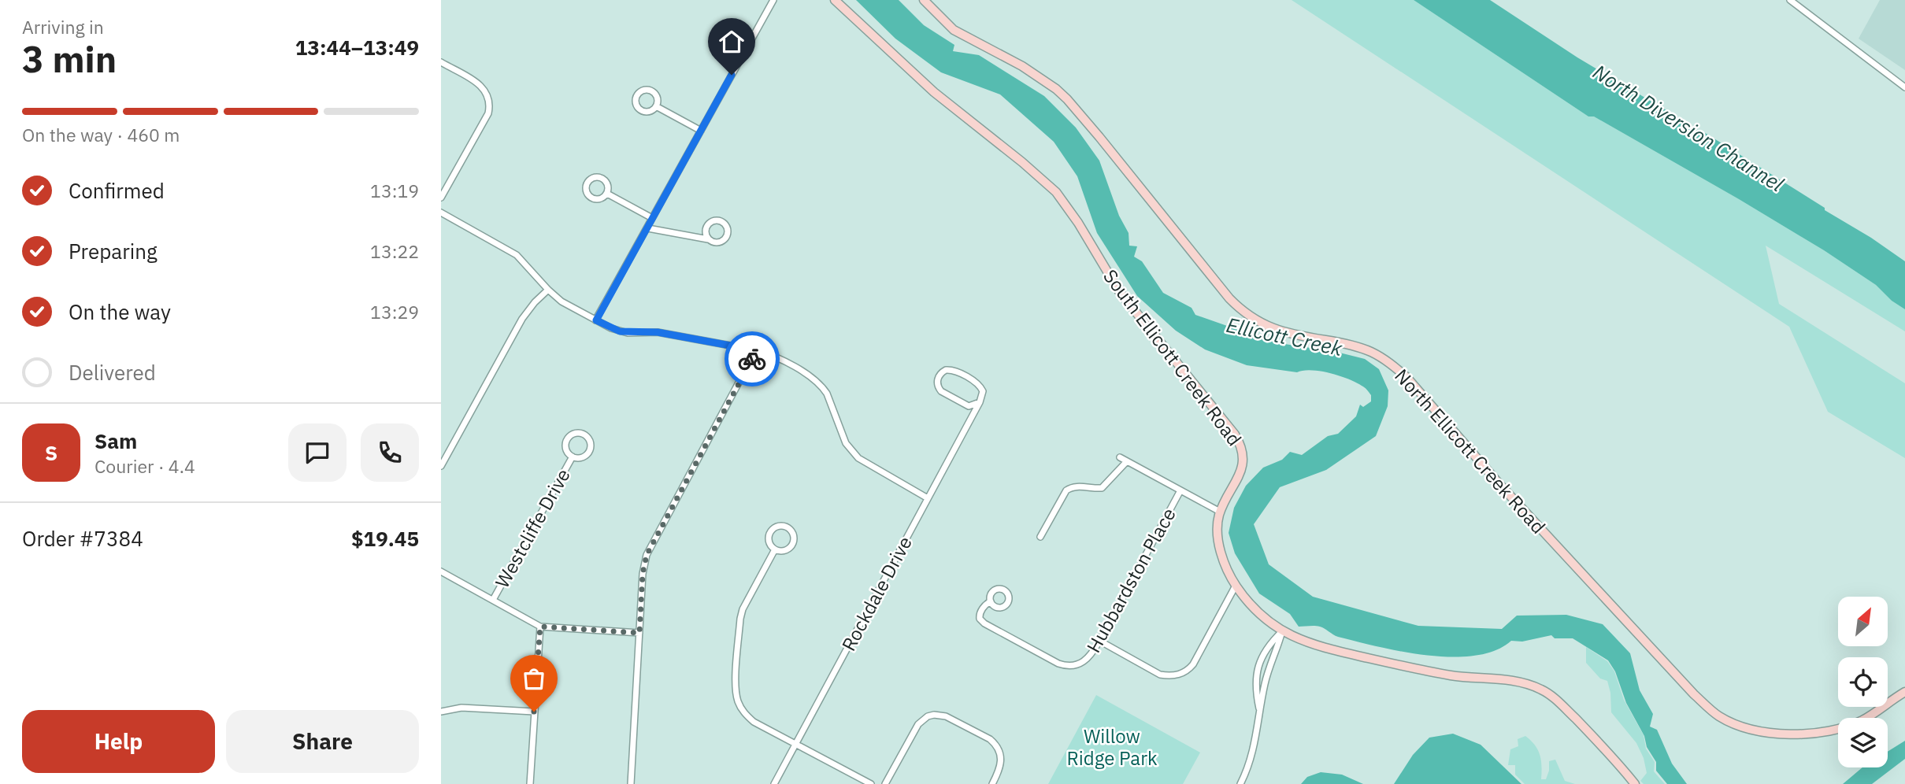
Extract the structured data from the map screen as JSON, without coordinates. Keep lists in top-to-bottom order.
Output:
{
  "streets": {
    "street": [
      "South Ellicott Creek Road",
      "North Ellicott Creek Road",
      "Westcliffe Drive",
      "Hubbardston Place",
      "Rockdale Drive"
    ]
  },
  "water": ["North Diversion Channel", "Ellicott Creek"],
  "parks": ["Willow Ridge Park"],
  "north": "top right",
  "page": {
    "heading": ["3 min", "Arriving in", "13:44–13:49"],
    "panel": [
      "Sam",
      "Courier · 4.4",
      "Order #7384",
      "$19.45"
    ],
    "bar": "On the way · 460 m",
    "list": [
      ["Confirmed", "13:19"],
      ["Preparing", "13:22"],
      ["On the way", "13:29"],
      "Delivered"
    ],
    "round": "S",
    "buttons": ["Help", "Share"]
  }
}
